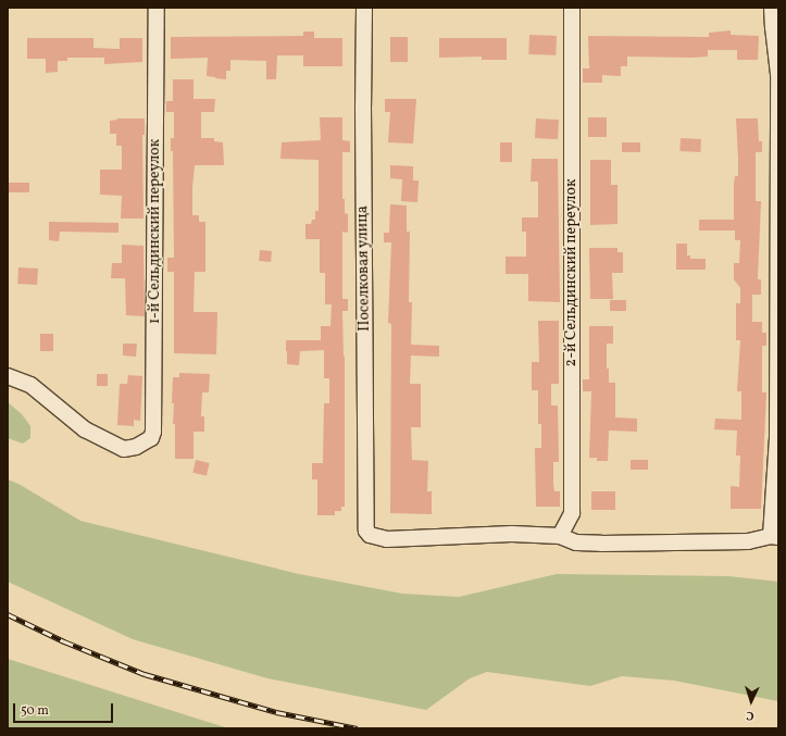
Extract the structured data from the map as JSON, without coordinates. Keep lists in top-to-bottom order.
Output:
{
  "streets": {
    "street": ["1-й Сельдинский переулок", "Поселковая улица", "2-й Сельдинский переулок"]
  },
  "crossings": [
    ["Поселковая улица", "2-й Сельдинский переулок"]
  ],
  "scale_bar": "50 m",
  "north": "bottom"
}
